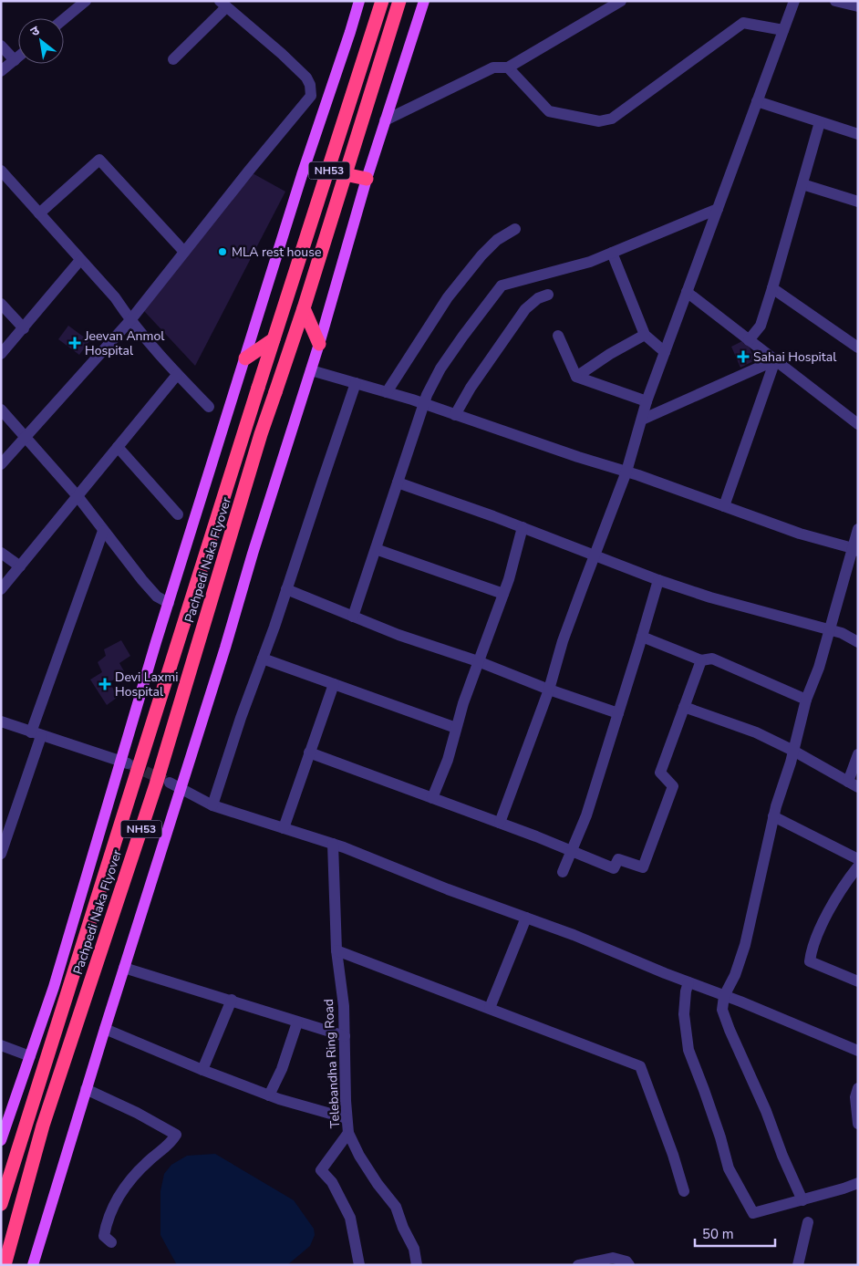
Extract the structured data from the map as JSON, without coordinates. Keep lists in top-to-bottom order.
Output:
{
  "streets": {
    "highway": ["NH53", "Pachpedi Naka Flyover"],
    "street": ["Telebandha Ring Road"]
  },
  "crossings": [
    ["NH53", "Pachpedi Naka Flyover"]
  ],
  "places": {
    "other": ["MLA rest house"],
    "health": ["Jeevan Anmol Hospital", "Sahai Hospital", "Devi Laxmi Hospital"]
  },
  "scale_bar": "50 m",
  "north": "top left"
}
